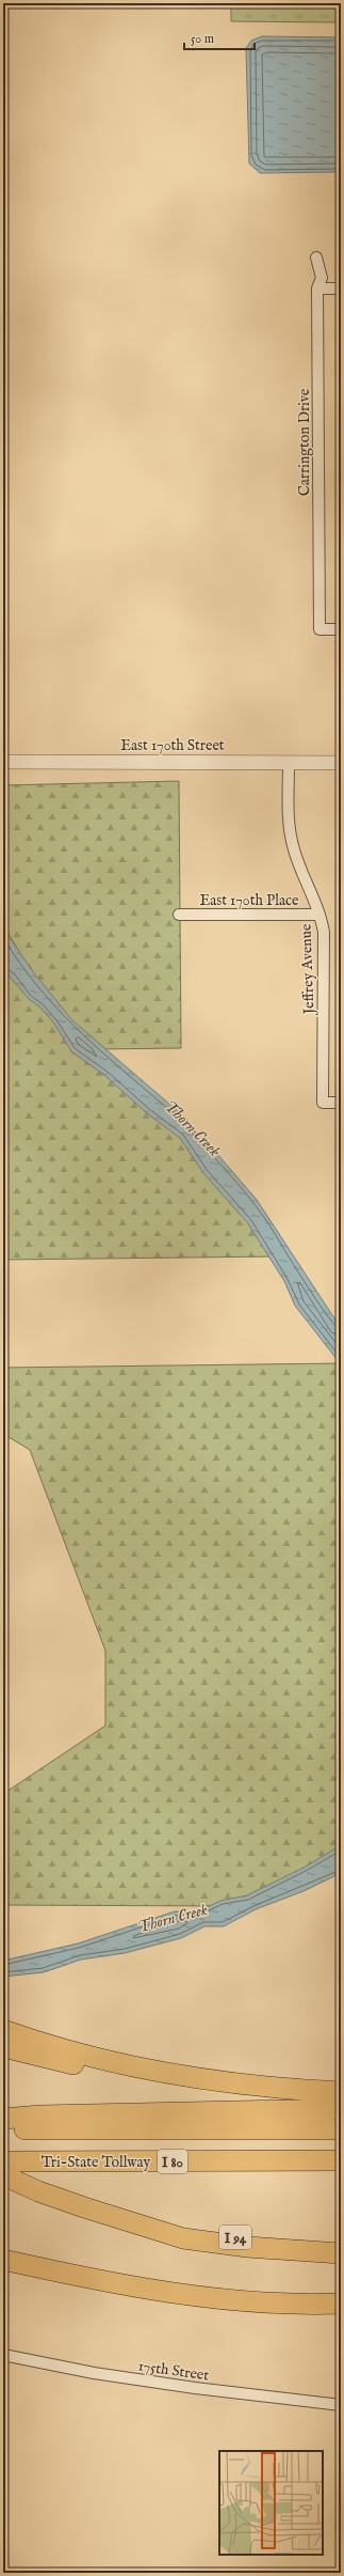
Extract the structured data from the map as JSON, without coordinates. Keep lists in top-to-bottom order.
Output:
{
  "streets": {
    "highway": ["Tri-State Tollway", "I 80", "I 94"],
    "street": [
      "Carrington Drive",
      "East 170th Street",
      "East 170th Place",
      "Jeffrey Avenue",
      "175th Street"
    ]
  },
  "crossings": [
    ["East 170th Street", "Jeffrey Avenue"],
    ["East 170th Place", "Jeffrey Avenue"]
  ],
  "water": ["Thorn Creek"],
  "scale_bar": "50 m"
}
